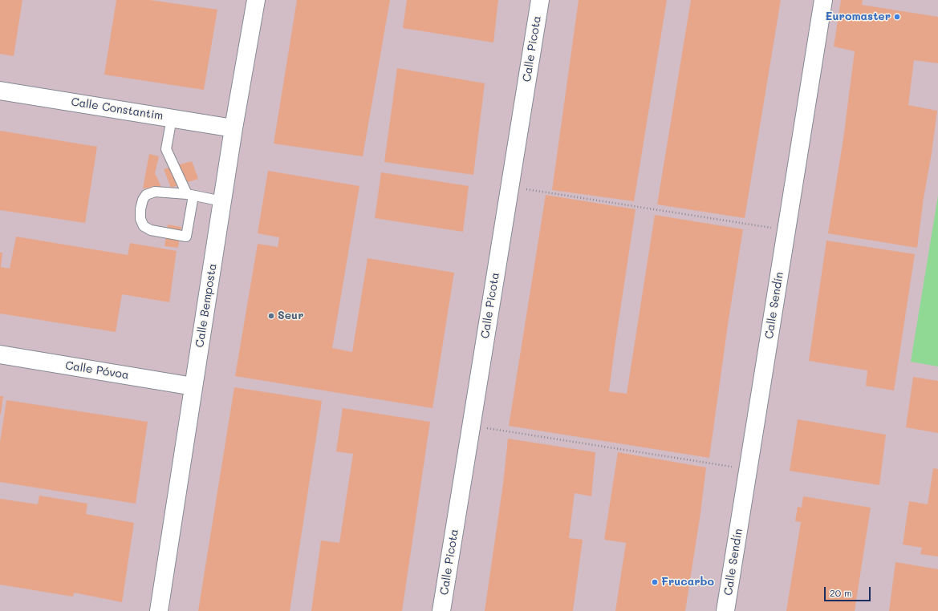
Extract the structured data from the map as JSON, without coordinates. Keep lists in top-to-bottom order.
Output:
{
  "streets": {
    "street": [
      "Calle Picota",
      "Calle Constantim",
      "Calle Bemposta",
      "Calle Sendín",
      "Calle Póvoa"
    ]
  },
  "crossings": [
    ["Calle Constantim", "Calle Bemposta"],
    ["Calle Bemposta", "Calle Póvoa"]
  ],
  "places": ["Euromaster", "Seur", "Frucarbo"],
  "scale_bar": "20 m"
}
